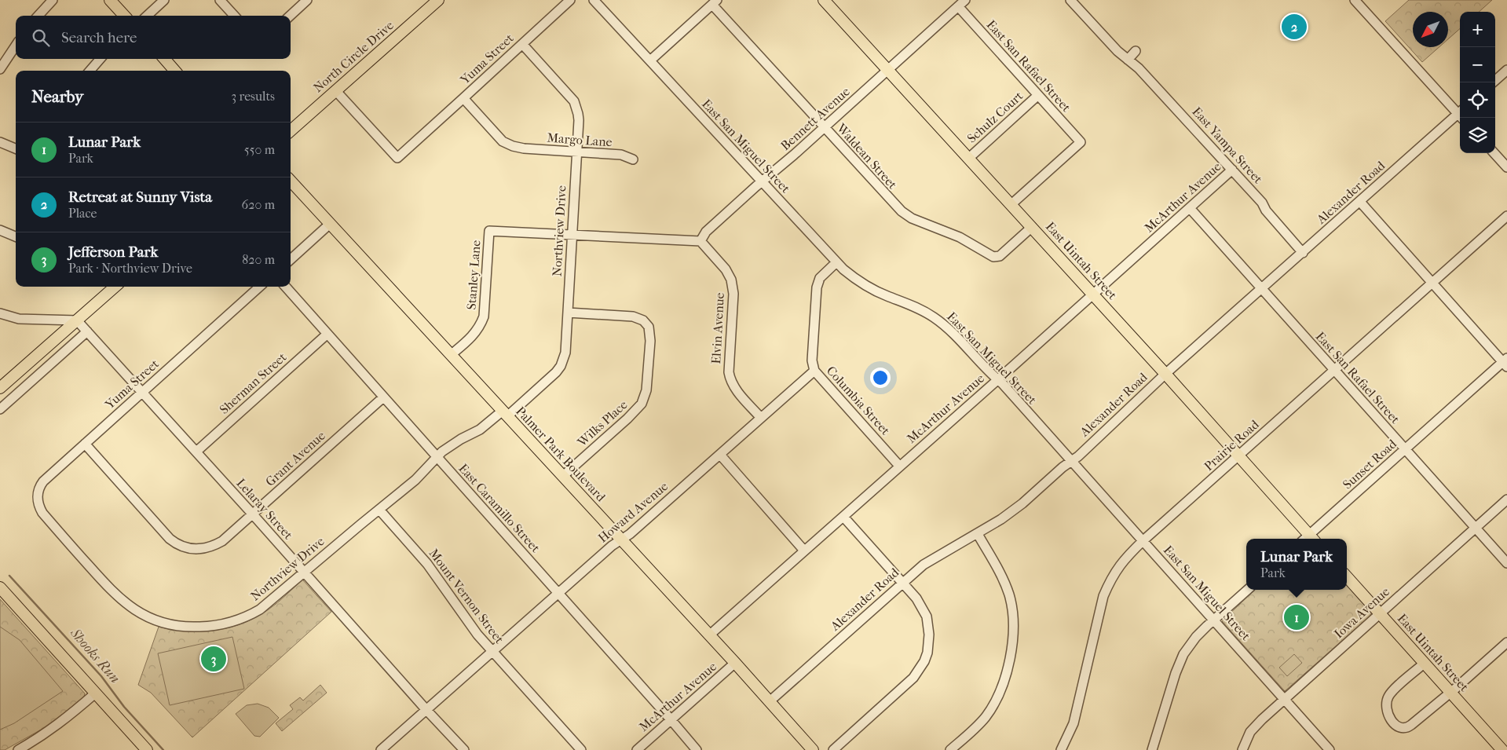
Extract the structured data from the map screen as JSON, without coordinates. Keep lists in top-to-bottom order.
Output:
{
  "streets": {
    "main road": ["North Circle Drive", "East Uintah Street", "Palmer Park Boulevard"],
    "street": [
      "Yuma Street",
      "East San Rafael Street",
      "Schulz Court",
      "Bennett Avenue",
      "Margo Lane",
      "East Yampa Street",
      "East San Miguel Street",
      "Waldean Street",
      "Alexander Road",
      "McArthur Avenue",
      "Northview Drive",
      "Stanley Lane",
      "Elvin Avenue",
      "Sherman Street",
      "Columbia Street",
      "Wilks Place",
      "Prairie Road",
      "Grant Avenue",
      "Sunset Road",
      "East Caramillo Street",
      "Lelaray Street",
      "Howard Avenue",
      "Mount Vernon Street",
      "Iowa Avenue"
    ]
  },
  "crossings": [
    ["Yuma Street", "Margo Lane"],
    ["Yuma Street", "Northview Drive"],
    ["Yuma Street", "Grant Avenue"],
    ["Yuma Street", "Lelaray Street"],
    ["East San Rafael Street", "Schulz Court"],
    ["East San Rafael Street", "Bennett Avenue"],
    ["East San Rafael Street", "Alexander Road"],
    ["East San Rafael Street", "McArthur Avenue"],
    ["East San Rafael Street", "East Uintah Street"],
    ["East San Rafael Street", "Prairie Road"],
    ["East San Rafael Street", "Sunset Road"],
    ["East San Rafael Street", "Iowa Avenue"],
    ["Schulz Court", "East Uintah Street"],
    ["Bennett Avenue", "East San Miguel Street"],
    ["Bennett Avenue", "Waldean Street"],
    ["Bennett Avenue", "East Uintah Street"],
    ["Bennett Avenue", "Elvin Avenue"],
    ["Margo Lane", "Northview Drive"],
    ["East Yampa Street", "Alexander Road"],
    ["East Yampa Street", "McArthur Avenue"],
    ["East San Miguel Street", "Alexander Road"],
    ["East San Miguel Street", "McArthur Avenue"],
    ["East San Miguel Street", "Prairie Road"],
    ["East San Miguel Street", "Iowa Avenue"],
    ["Waldean Street", "East Uintah Street"],
    ["Alexander Road", "East Uintah Street"],
    ["Alexander Road", "Palmer Park Boulevard"],
    ["McArthur Avenue", "East Uintah Street"],
    ["McArthur Avenue", "Columbia Street"],
    ["McArthur Avenue", "Palmer Park Boulevard"],
    ["McArthur Avenue", "East Caramillo Street"],
    ["Northview Drive", "Stanley Lane"],
    ["Northview Drive", "Wilks Place"],
    ["Northview Drive", "Palmer Park Boulevard"],
    ["Northview Drive", "East Caramillo Street"],
    ["Northview Drive", "Lelaray Street"],
    ["Northview Drive", "Mount Vernon Street"],
    ["East Uintah Street", "Prairie Road"],
    ["East Uintah Street", "Iowa Avenue"],
    ["Stanley Lane", "Palmer Park Boulevard"],
    ["Elvin Avenue", "Howard Avenue"],
    ["Sherman Street", "East Caramillo Street"],
    ["Sherman Street", "Lelaray Street"],
    ["Columbia Street", "Howard Avenue"],
    ["Wilks Place", "Palmer Park Boulevard"],
    ["Palmer Park Boulevard", "Howard Avenue"],
    ["Grant Avenue", "East Caramillo Street"],
    ["Grant Avenue", "Lelaray Street"],
    ["East Caramillo Street", "Howard Avenue"],
    ["Lelaray Street", "Howard Avenue"],
    ["Howard Avenue", "Mount Vernon Street"]
  ],
  "water": ["Shooks Run"],
  "north": "bottom left",
  "page": {
    "map_buttons": ["+", "−"],
    "pins": ["2", "1", "3"],
    "search": "Search here",
    "heading": ["Nearby", "3 results"],
    "list": [
      {
        "mark": "1",
        "name": "Lunar Park",
        "note": "Park",
        "value": "550 m"
      },
      {
        "mark": "2",
        "name": "Retreat at Sunny Vista",
        "note": "Place",
        "value": "620 m"
      },
      {
        "mark": "3",
        "name": "Jefferson Park",
        "note": "Park · Northview Drive",
        "value": "820 m"
      }
    ],
    "popup": ["Lunar Park", "Park"]
  }
}
